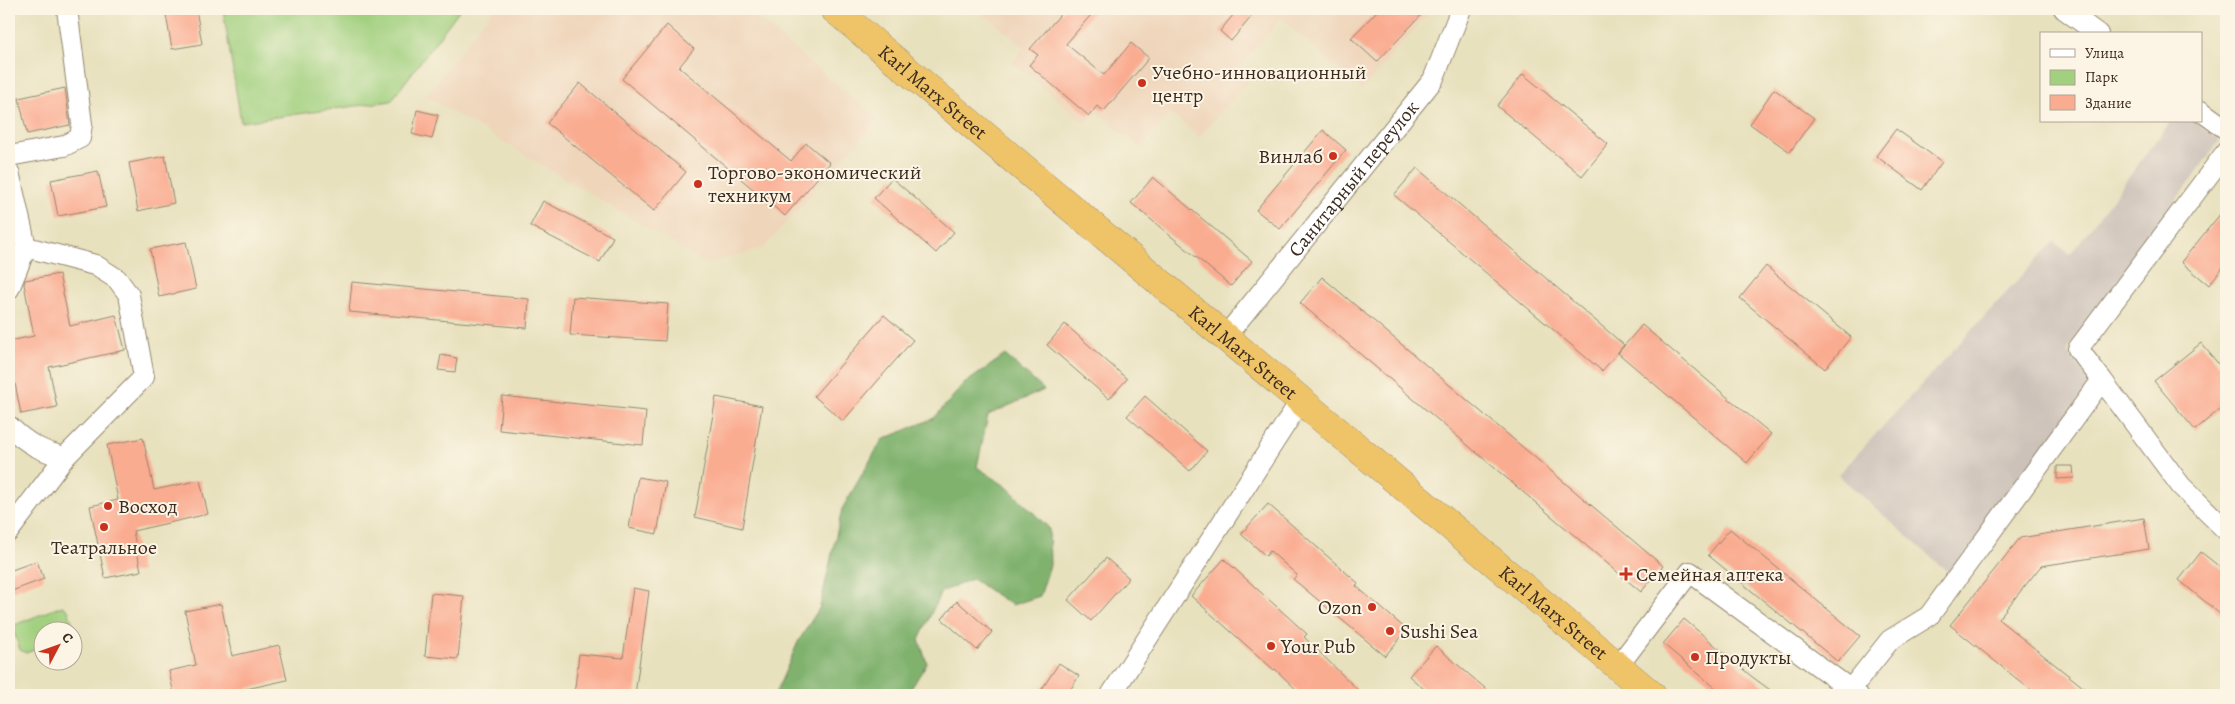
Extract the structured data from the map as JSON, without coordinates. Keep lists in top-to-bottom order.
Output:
{
  "streets": {
    "highway": ["Karl Marx Street"],
    "street": ["Санитарный переулок"]
  },
  "crossings": [
    ["Karl Marx Street", "Санитарный переулок"]
  ],
  "places": {
    "other": [
      "Учебно-инновационный центр",
      "Винлаб",
      "Торгово-экономический техникум",
      "Восход",
      "Театральное",
      "Ozon",
      "Sushi Sea",
      "Your Pub",
      "Продукты"
    ],
    "health": ["Семейная аптека"]
  },
  "legend": ["Улица", "Парк", "Здание"],
  "north": "top right"
}
